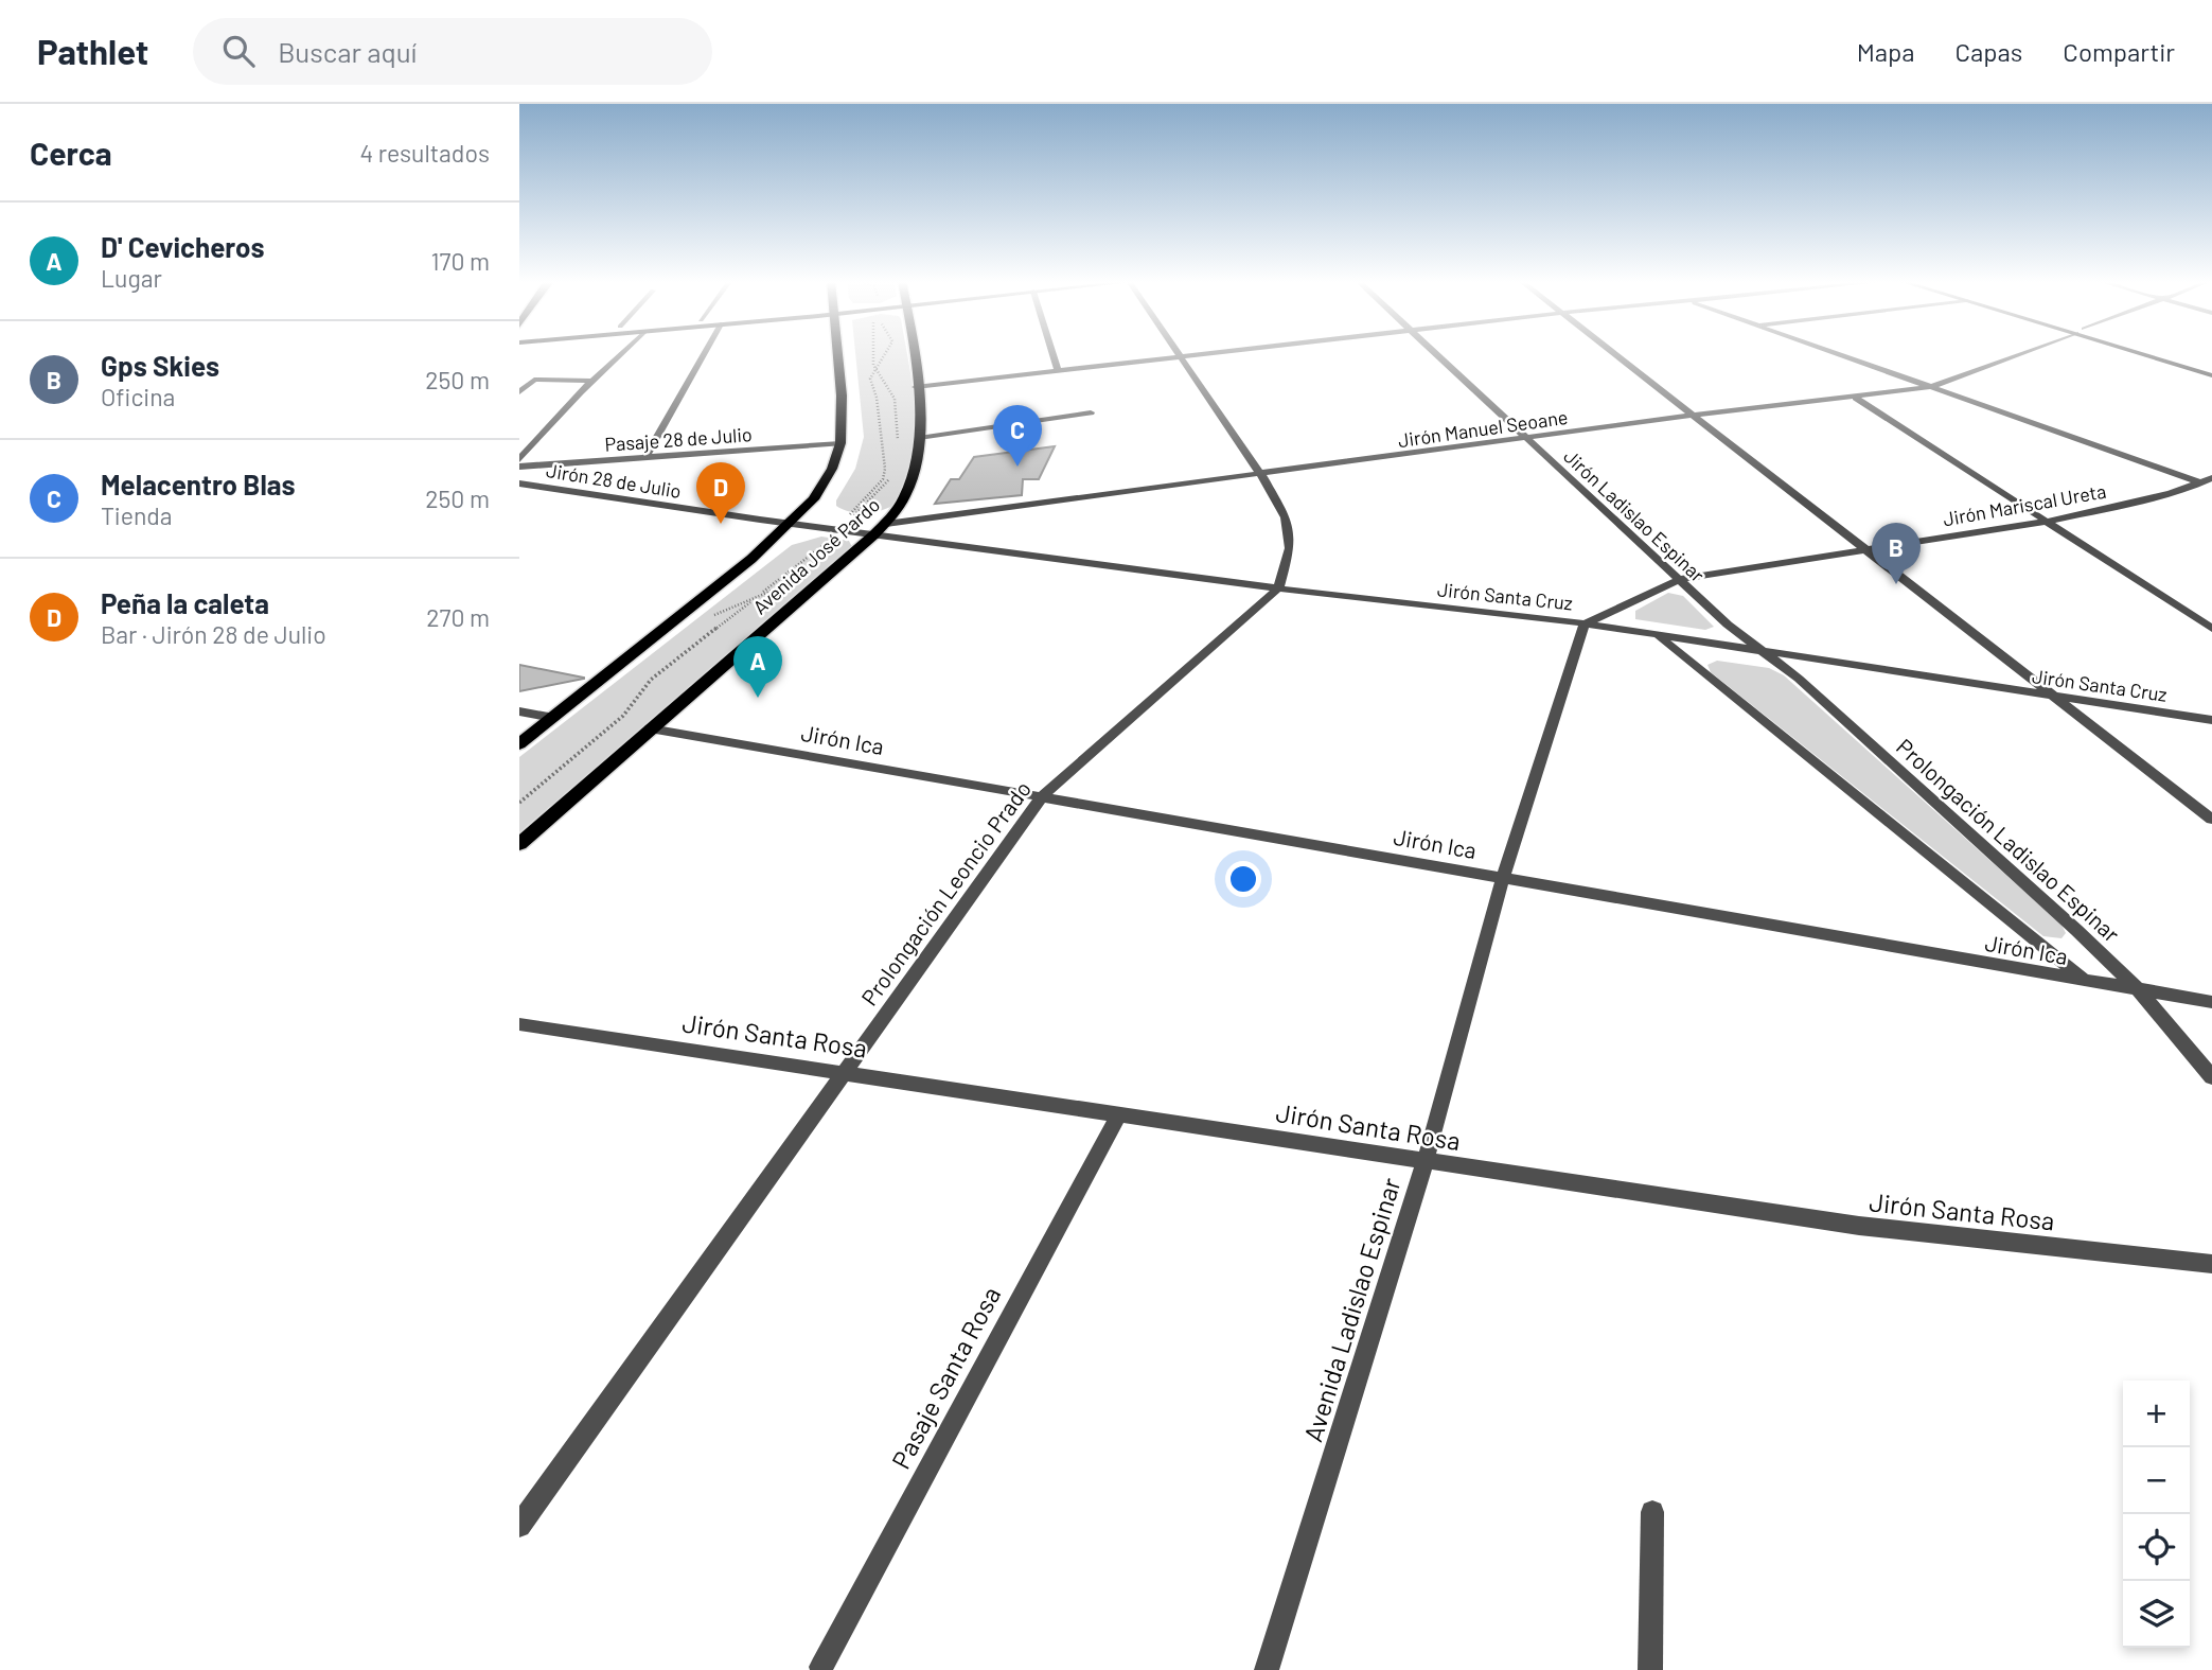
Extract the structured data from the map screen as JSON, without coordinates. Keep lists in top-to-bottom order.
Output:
{
  "streets": {
    "main road": ["Avenida José Pardo"],
    "street": [
      "Jirón Manuel Seoane",
      "Pasaje 28 de Julio",
      "Jirón 28 de Julio",
      "Jirón Mariscal Ureta",
      "Jirón Ladislao Espinar",
      "Jirón Santa Cruz",
      "Jirón Ica",
      "Prolongación Ladislao Espinar",
      "Prolongación Leoncio Prado",
      "Jirón Santa Rosa",
      "Avenida Ladislao Espinar",
      "Pasaje Santa Rosa"
    ]
  },
  "crossings": [
    ["Jirón Manuel Seoane", "Jirón Ladislao Espinar"],
    ["Jirón Manuel Seoane", "Avenida José Pardo"],
    ["Jirón Manuel Seoane", "Jirón Santa Cruz"],
    ["Pasaje 28 de Julio", "Avenida José Pardo"],
    ["Jirón 28 de Julio", "Avenida José Pardo"],
    ["Jirón 28 de Julio", "Jirón Santa Cruz"],
    ["Jirón Mariscal Ureta", "Jirón Ladislao Espinar"],
    ["Jirón Mariscal Ureta", "Jirón Santa Cruz"],
    ["Jirón Mariscal Ureta", "Avenida Ladislao Espinar"],
    ["Jirón Ladislao Espinar", "Jirón Santa Cruz"],
    ["Jirón Ladislao Espinar", "Prolongación Ladislao Espinar"],
    ["Avenida José Pardo", "Jirón Santa Cruz"],
    ["Avenida José Pardo", "Jirón Ica"],
    ["Jirón Santa Cruz", "Prolongación Ladislao Espinar"],
    ["Jirón Santa Cruz", "Prolongación Leoncio Prado"],
    ["Jirón Santa Cruz", "Avenida Ladislao Espinar"],
    ["Jirón Ica", "Prolongación Ladislao Espinar"],
    ["Jirón Ica", "Prolongación Leoncio Prado"],
    ["Jirón Ica", "Avenida Ladislao Espinar"],
    ["Prolongación Leoncio Prado", "Jirón Santa Rosa"],
    ["Jirón Santa Rosa", "Avenida Ladislao Espinar"],
    ["Jirón Santa Rosa", "Pasaje Santa Rosa"]
  ],
  "page": {
    "header": "Pathlet",
    "search": "Buscar aquí",
    "nav": ["Mapa", "Capas", "Compartir"],
    "heading": ["Cerca", "4 resultados"],
    "list": [
      {
        "mark": "A",
        "name": "D' Cevicheros",
        "note": "Lugar",
        "value": "170 m"
      },
      {
        "mark": "B",
        "name": "Gps Skies",
        "note": "Oficina",
        "value": "250 m"
      },
      {
        "mark": "C",
        "name": "Melacentro Blas",
        "note": "Tienda",
        "value": "250 m"
      },
      {
        "mark": "D",
        "name": "Peña la caleta",
        "note": "Bar · Jirón 28 de Julio",
        "value": "270 m"
      }
    ],
    "pins": [
      "C",
      "D",
      "B",
      "A"
    ],
    "map_buttons": ["+", "−"]
  }
}
